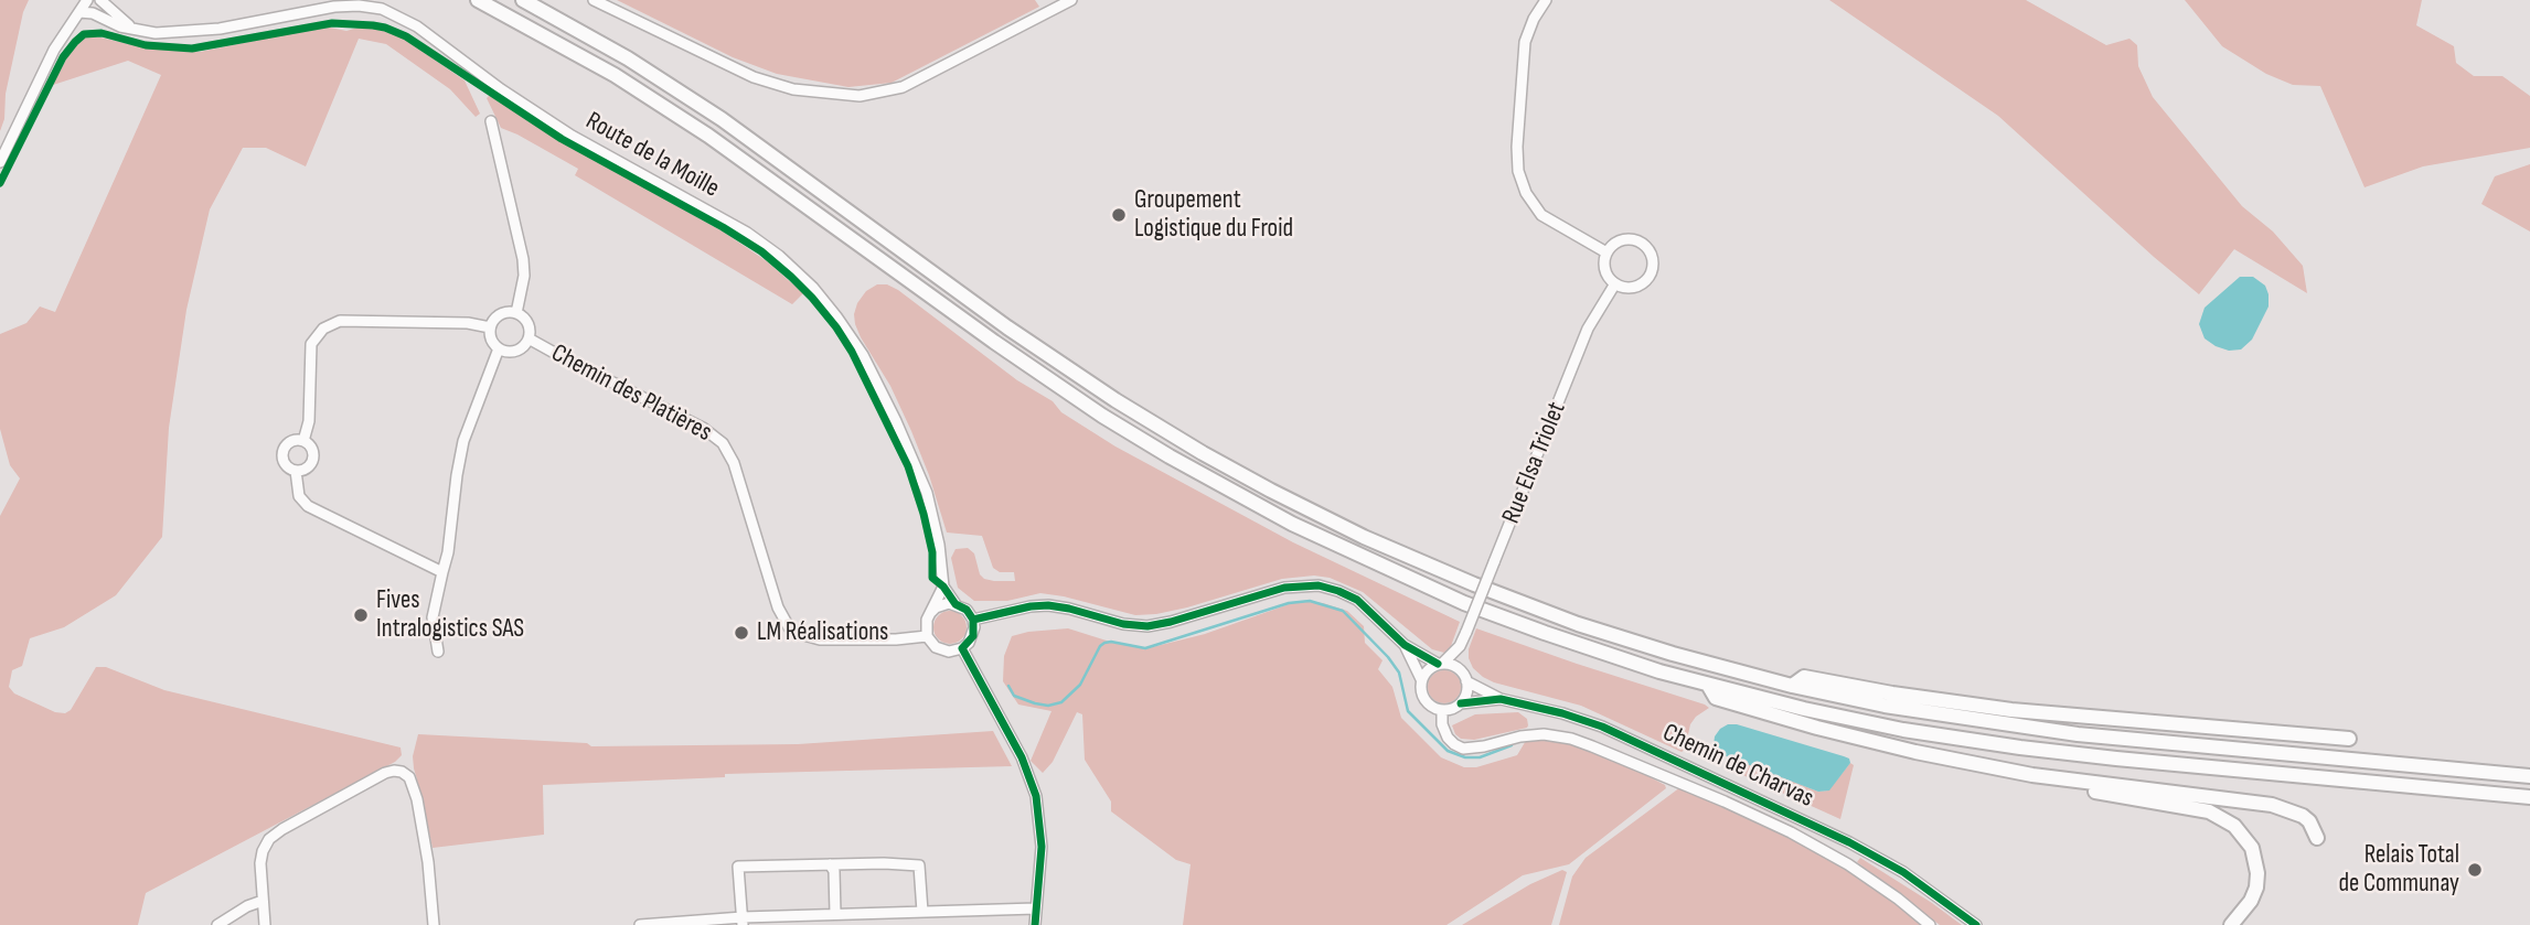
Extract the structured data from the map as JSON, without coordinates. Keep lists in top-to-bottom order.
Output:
{
  "streets": {
    "street": [
      "Route de la Moille",
      "Chemin des Platières",
      "Rue Elsa Triolet",
      "Chemin de Charvas"
    ]
  },
  "crossings": [
    ["Route de la Moille", "Chemin des Platières"],
    ["Rue Elsa Triolet", "Chemin de Charvas"]
  ],
  "places": [
    "Groupement Logistique du Froid",
    "Fives Intralogistics SAS",
    "LM Réalisations",
    "Relais Total de Communay"
  ]
}
